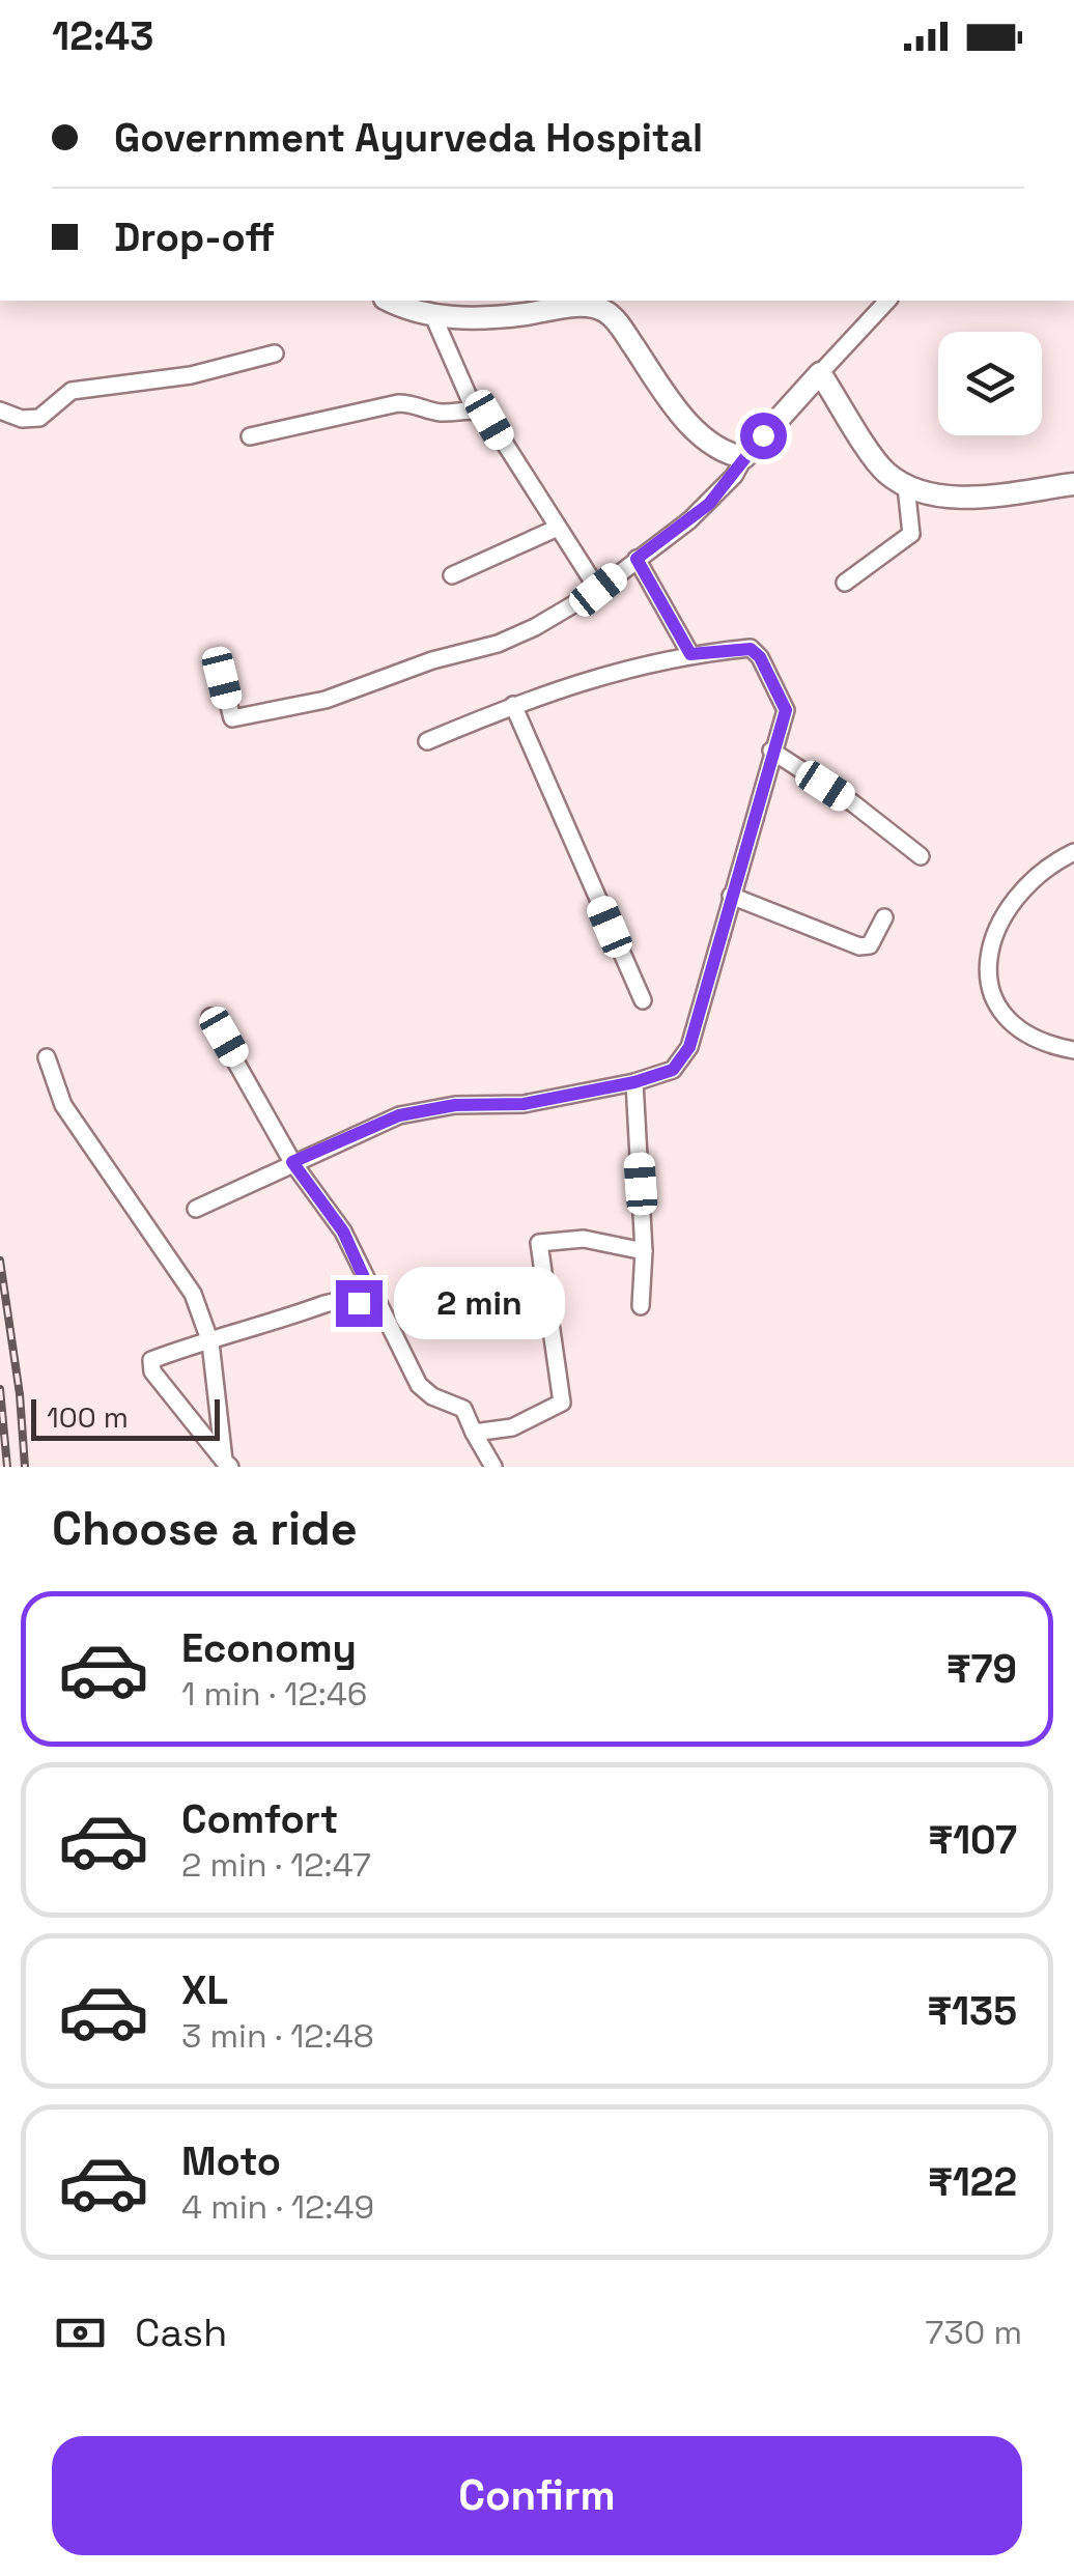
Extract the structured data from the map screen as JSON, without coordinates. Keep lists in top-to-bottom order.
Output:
{
  "scale_bar": "100 m",
  "page": {
    "status": "12:43",
    "banner": ["Government Ayurveda Hospital", "Drop-off"],
    "bubble": "2 min",
    "scale": "100 m",
    "heading": "Choose a ride",
    "list": [
      {
        "name": "Economy",
        "note": "1 min · 12:46",
        "value": "₹79"
      },
      {
        "name": "Comfort",
        "note": "2 min · 12:47",
        "value": "₹107"
      },
      {
        "name": "XL",
        "note": "3 min · 12:48",
        "value": "₹135"
      },
      {
        "name": "Moto",
        "note": "4 min · 12:49",
        "value": "₹122"
      }
    ],
    "pay": ["Cash", "730 m"],
    "buttons": "Confirm"
  }
}
